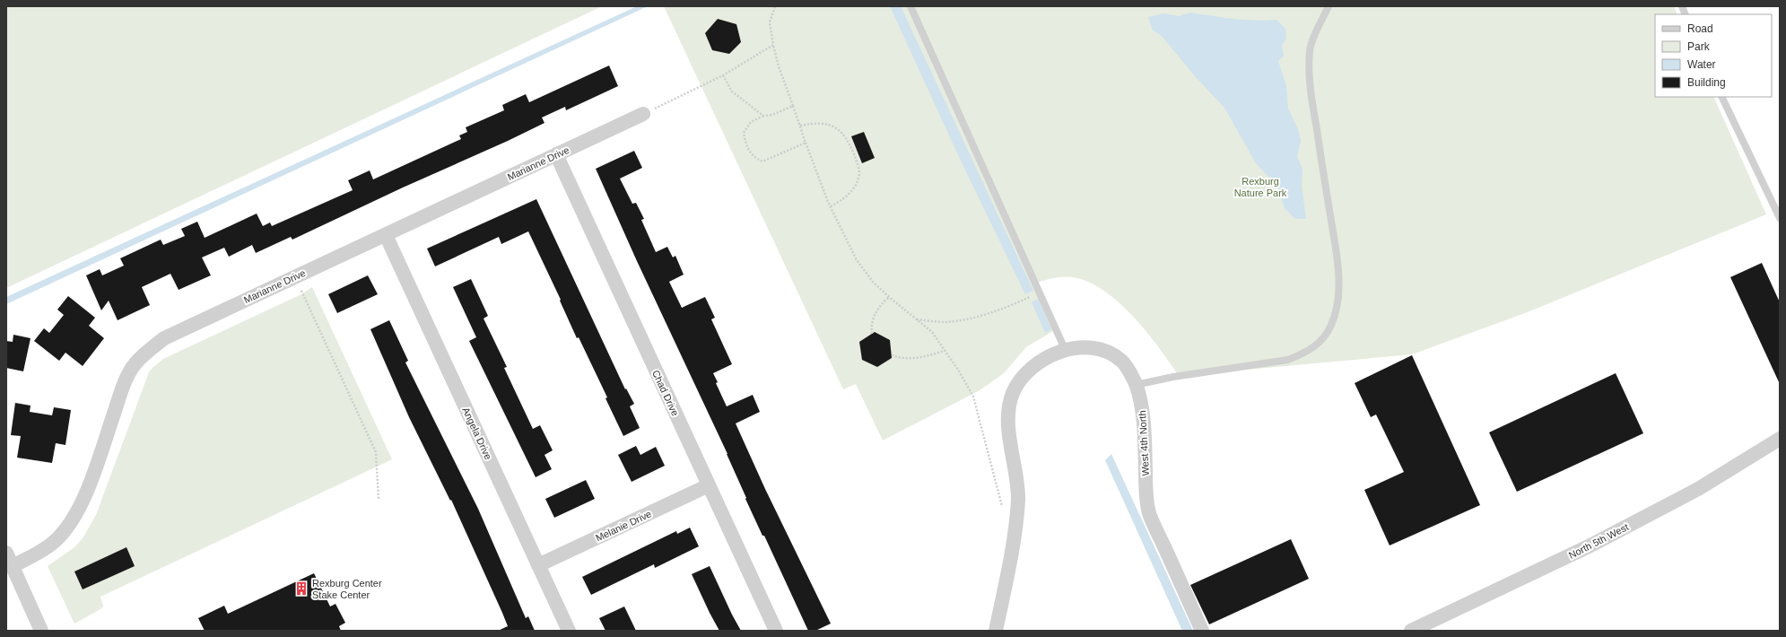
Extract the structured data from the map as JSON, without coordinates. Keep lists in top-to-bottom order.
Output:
{
  "streets": {
    "street": [
      "Marianne Drive",
      "Chad Drive",
      "Angela Drive",
      "West 4th North",
      "Melanie Drive",
      "North 5th West"
    ]
  },
  "crossings": [
    ["Marianne Drive", "Chad Drive"],
    ["Marianne Drive", "Angela Drive"],
    ["Chad Drive", "Melanie Drive"],
    ["Angela Drive", "Melanie Drive"]
  ],
  "parks": ["Rexburg Nature Park"],
  "places": {
    "building": ["Rexburg Center Stake Center"]
  },
  "legend": [
    "Road",
    "Park",
    "Water",
    "Building"
  ]
}
